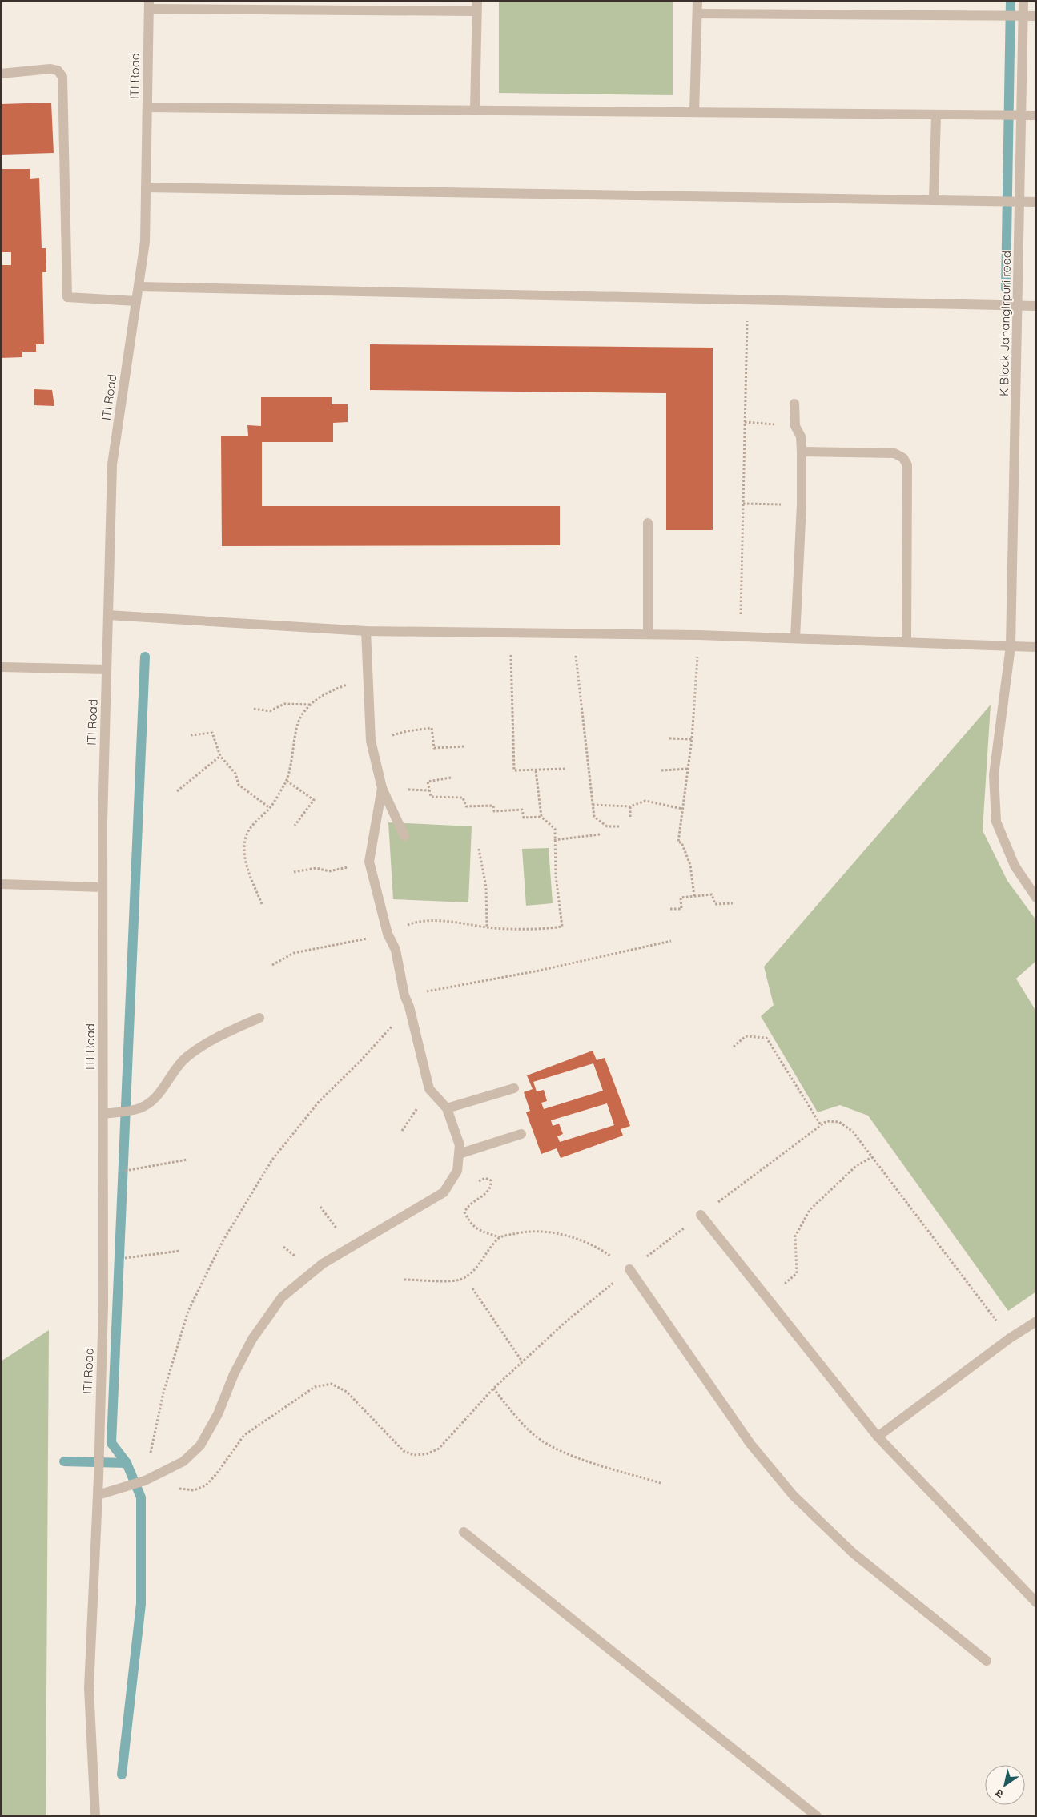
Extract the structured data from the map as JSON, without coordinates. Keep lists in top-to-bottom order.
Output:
{
  "streets": {
    "street": ["ITI Road", "K Block Jahangirpuri road"]
  },
  "north": "bottom left"
}
